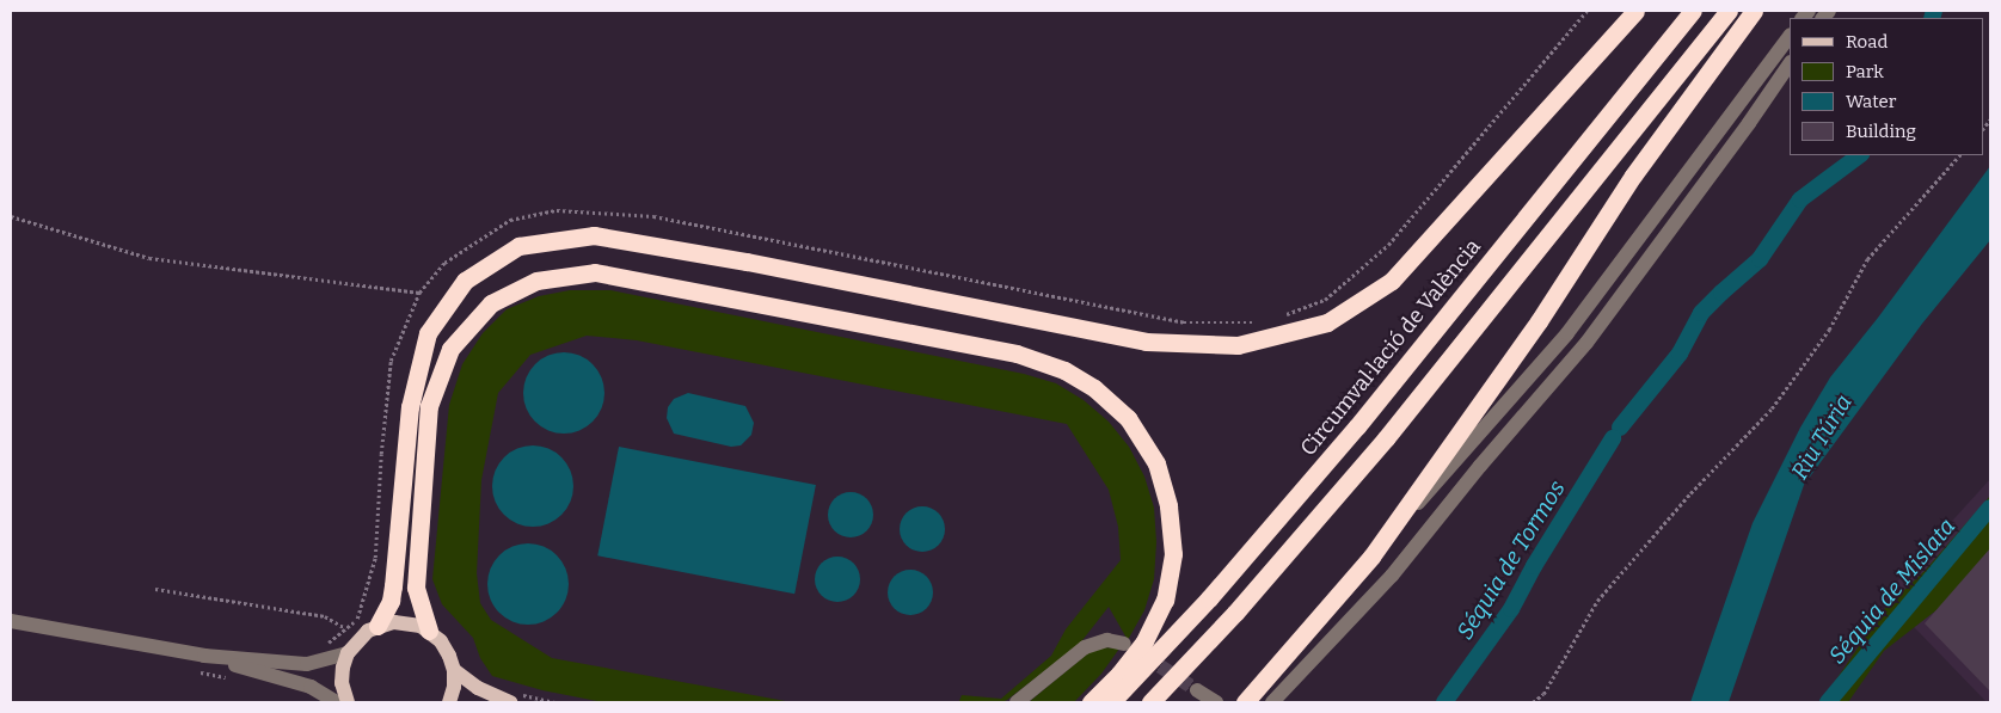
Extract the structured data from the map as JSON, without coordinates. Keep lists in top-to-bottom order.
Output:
{
  "streets": {
    "highway": ["Circumval·lació de València"]
  },
  "water": ["Riu Túria", "Séquia de Tormos", "Séquia de Mislata"],
  "legend": [
    "Road",
    "Park",
    "Water",
    "Building"
  ]
}
